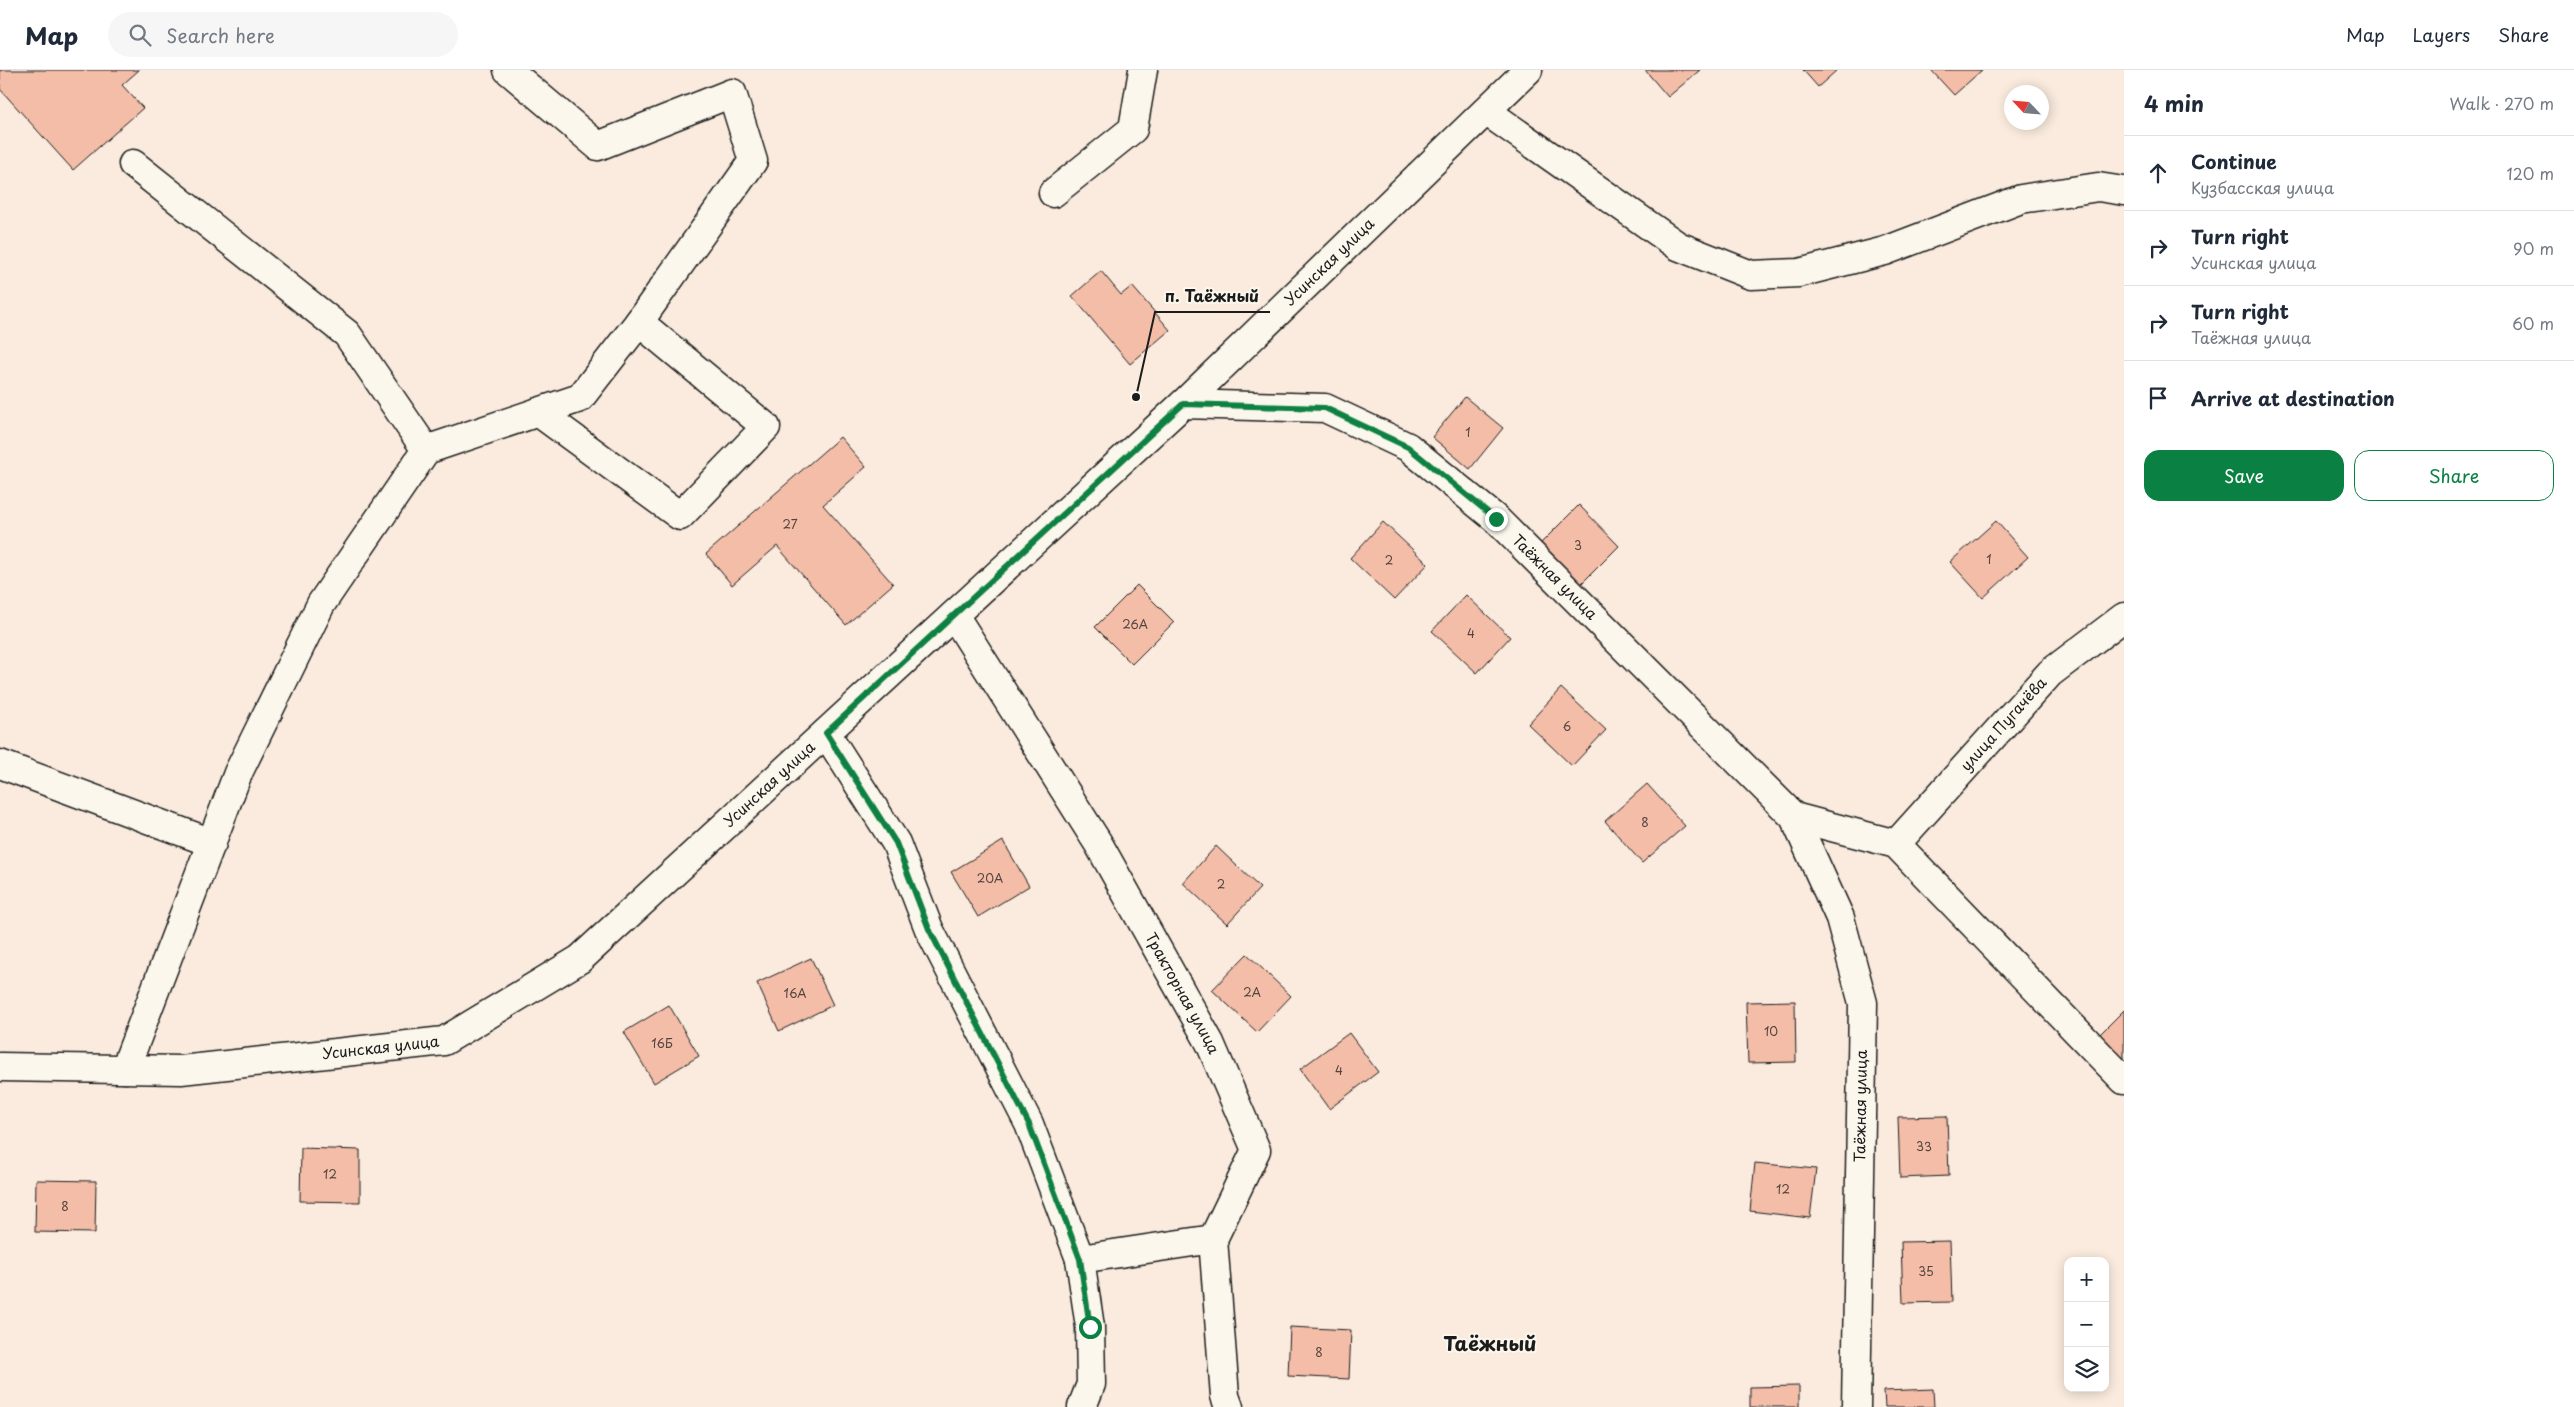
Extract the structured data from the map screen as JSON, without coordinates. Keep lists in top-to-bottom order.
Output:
{
  "streets": {
    "street": [
      "Усинская улица",
      "Таёжная улица",
      "улица Пугачёва",
      "Тракторная улица"
    ]
  },
  "crossings": [
    ["Усинская улица", "Таёжная улица"],
    ["Усинская улица", "Тракторная улица"]
  ],
  "districts": ["Таёжный"],
  "places": ["п. Таёжный"],
  "house_numbers": [
    "1",
    "27",
    "3",
    "1",
    "2",
    "26А",
    "4",
    "6",
    "8",
    "20А",
    "2",
    "2А",
    "16А",
    "10",
    "16Б",
    "4",
    "33",
    "12",
    "12",
    "8",
    "35",
    "8"
  ],
  "north": "top left",
  "page": {
    "header": "Map",
    "search": "Search here",
    "nav": ["Map", "Layers", "Share"],
    "heading": ["4 min", "Walk · 270 m"],
    "list": [
      ["Continue", "Кузбасская улица", "120 m"],
      ["Turn right", "Усинская улица", "90 m"],
      ["Turn right", "Таёжная улица", "60 m"],
      "Arrive at destination"
    ],
    "buttons": ["Save", "Share"],
    "map_buttons": ["+", "−"]
  }
}
